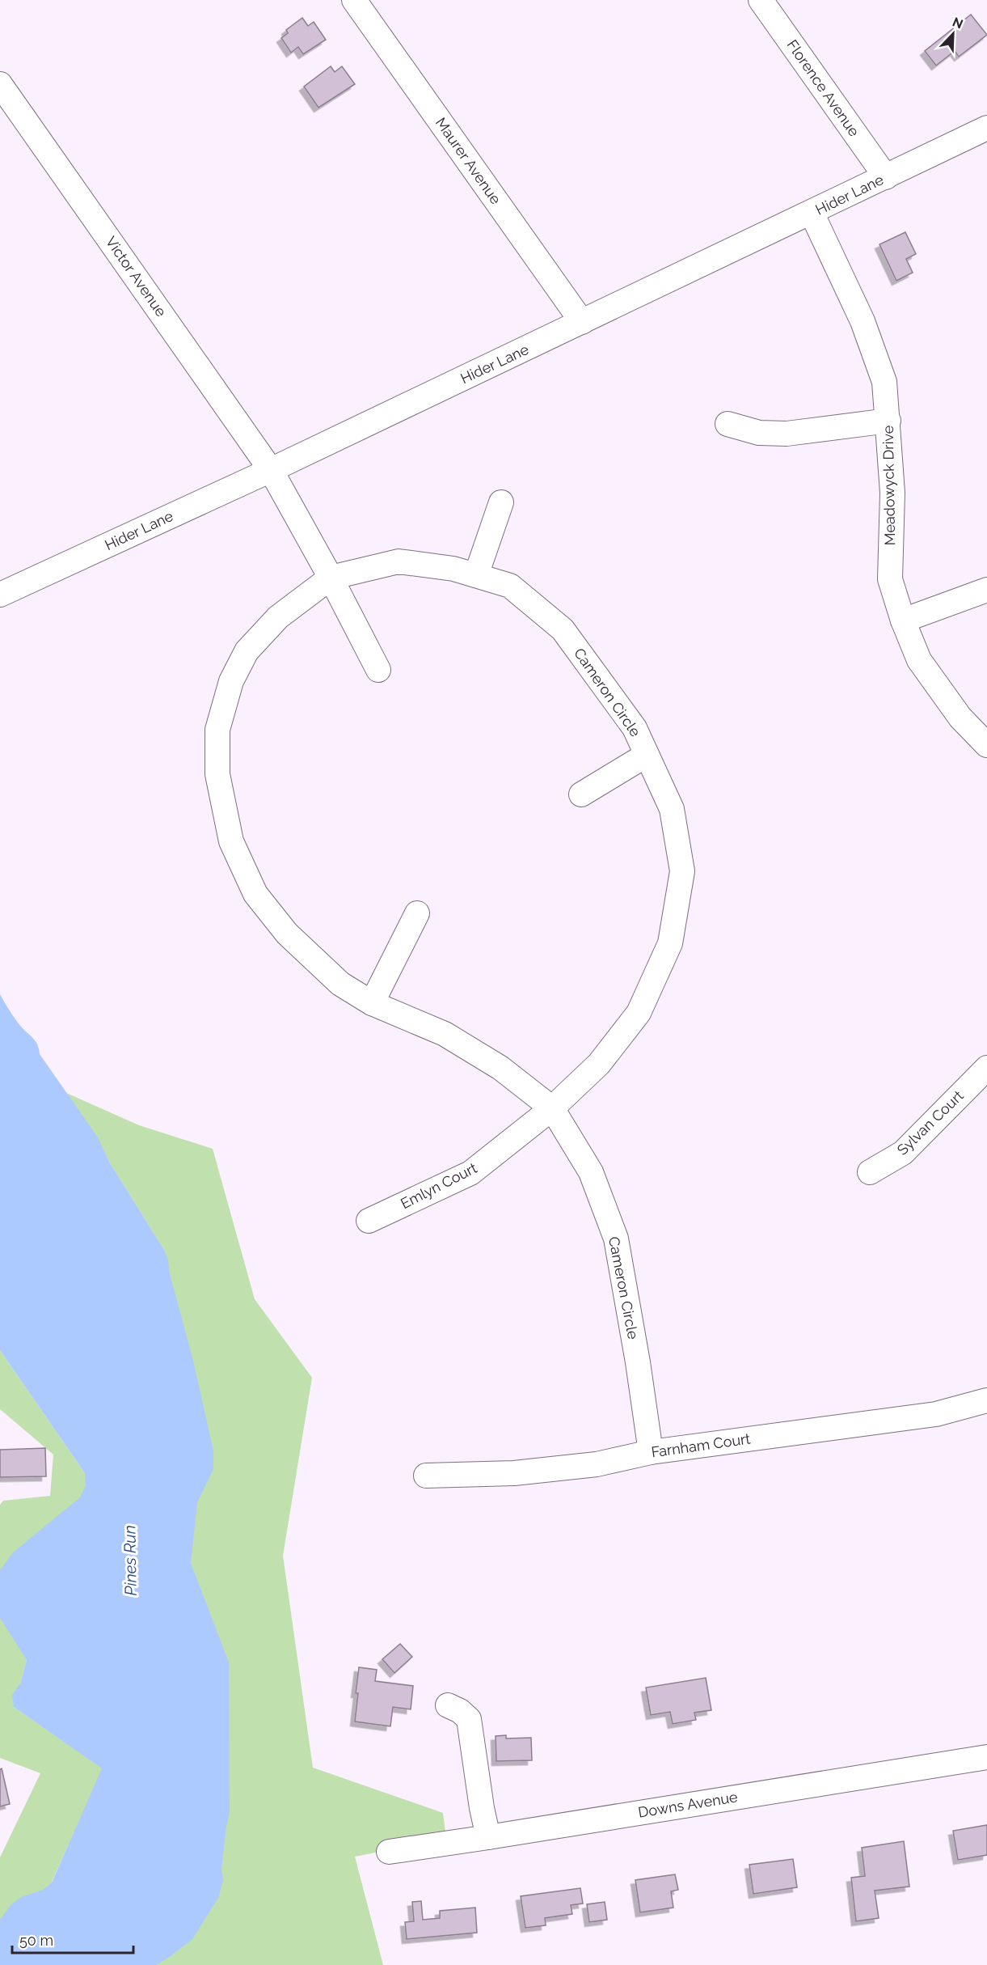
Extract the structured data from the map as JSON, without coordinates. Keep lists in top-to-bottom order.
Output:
{
  "streets": {
    "street": [
      "Florence Avenue",
      "Maurer Avenue",
      "Hider Lane",
      "Victor Avenue",
      "Meadowyck Drive",
      "Cameron Circle",
      "Sylvan Court",
      "Emlyn Court",
      "Farnham Court",
      "Downs Avenue"
    ]
  },
  "crossings": [
    ["Florence Avenue", "Hider Lane"],
    ["Maurer Avenue", "Hider Lane"],
    ["Hider Lane", "Victor Avenue"],
    ["Hider Lane", "Meadowyck Drive"],
    ["Cameron Circle", "Emlyn Court"],
    ["Cameron Circle", "Farnham Court"]
  ],
  "water": ["Pines Run"],
  "scale_bar": "50 m",
  "north": "top right"
}
